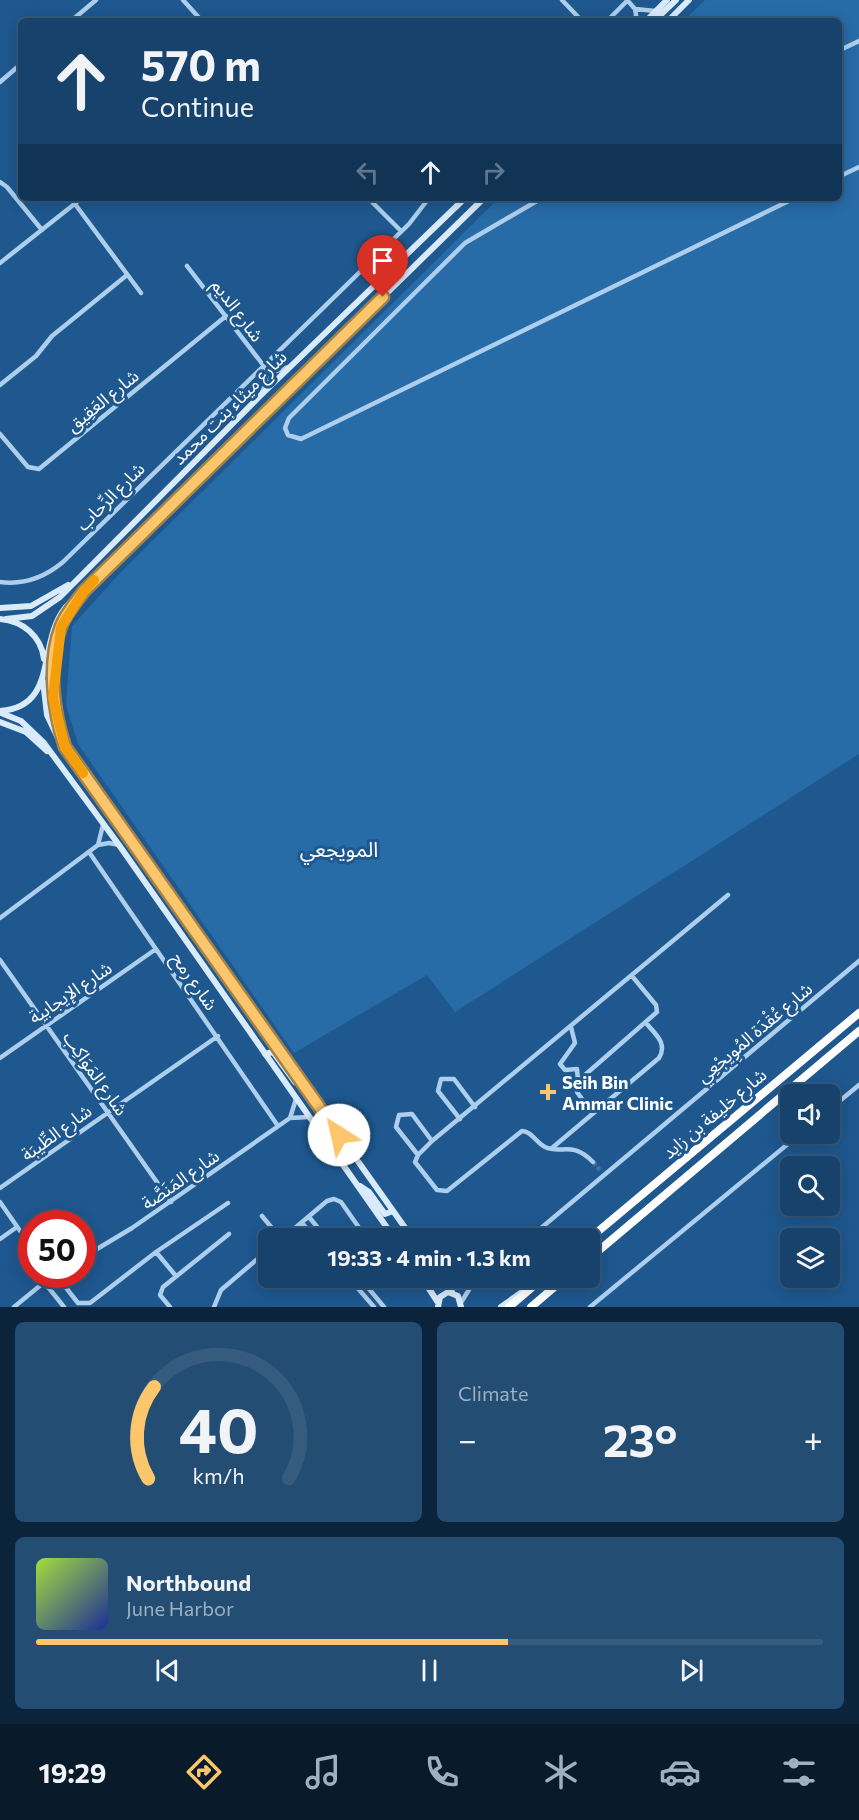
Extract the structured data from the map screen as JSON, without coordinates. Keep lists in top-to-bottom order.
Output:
{
  "streets": {
    "highway": ["شارع خليفة بن زايد"],
    "main road": ["شارع ميثاء بنت محمد"],
    "street": [
      "شارع الديم",
      "شارع العَقِيق",
      "شارع الرِّحاب",
      "شارع رمح",
      "شارع الإيجابية",
      "شارع عُقْدَة المُوِيجْعِي",
      "شارع المَوَاكِب",
      "شارع الطِّيبَة",
      "شارع المَنَصَّة"
    ]
  },
  "crossings": [
    ["شارع الديم", "شارع العَقِيق"],
    ["شارع الديم", "شارع الرِّحاب"],
    ["شارع رمح", "شارع الإيجابية"],
    ["شارع رمح", "شارع الطِّيبَة"],
    ["شارع رمح", "شارع المَنَصَّة"],
    ["شارع الإيجابية", "شارع المَوَاكِب"],
    ["شارع المَوَاكِب", "شارع الطِّيبَة"],
    ["شارع المَوَاكِب", "شارع المَنَصَّة"]
  ],
  "districts": ["المويجعي"],
  "places": {
    "health": ["Seih Bin Ammar Clinic"]
  },
  "page": {
    "turn": ["570 m", "Continue"],
    "limit": "50",
    "trip": "19:33 · 4 min · 1.3 km",
    "tile": "Climate",
    "heat": ["−", "23°", "+"],
    "song": ["Northbound", "June Harbor"],
    "tabs": "19:29",
    "gauge": ["40", "km/h"]
  }
}
